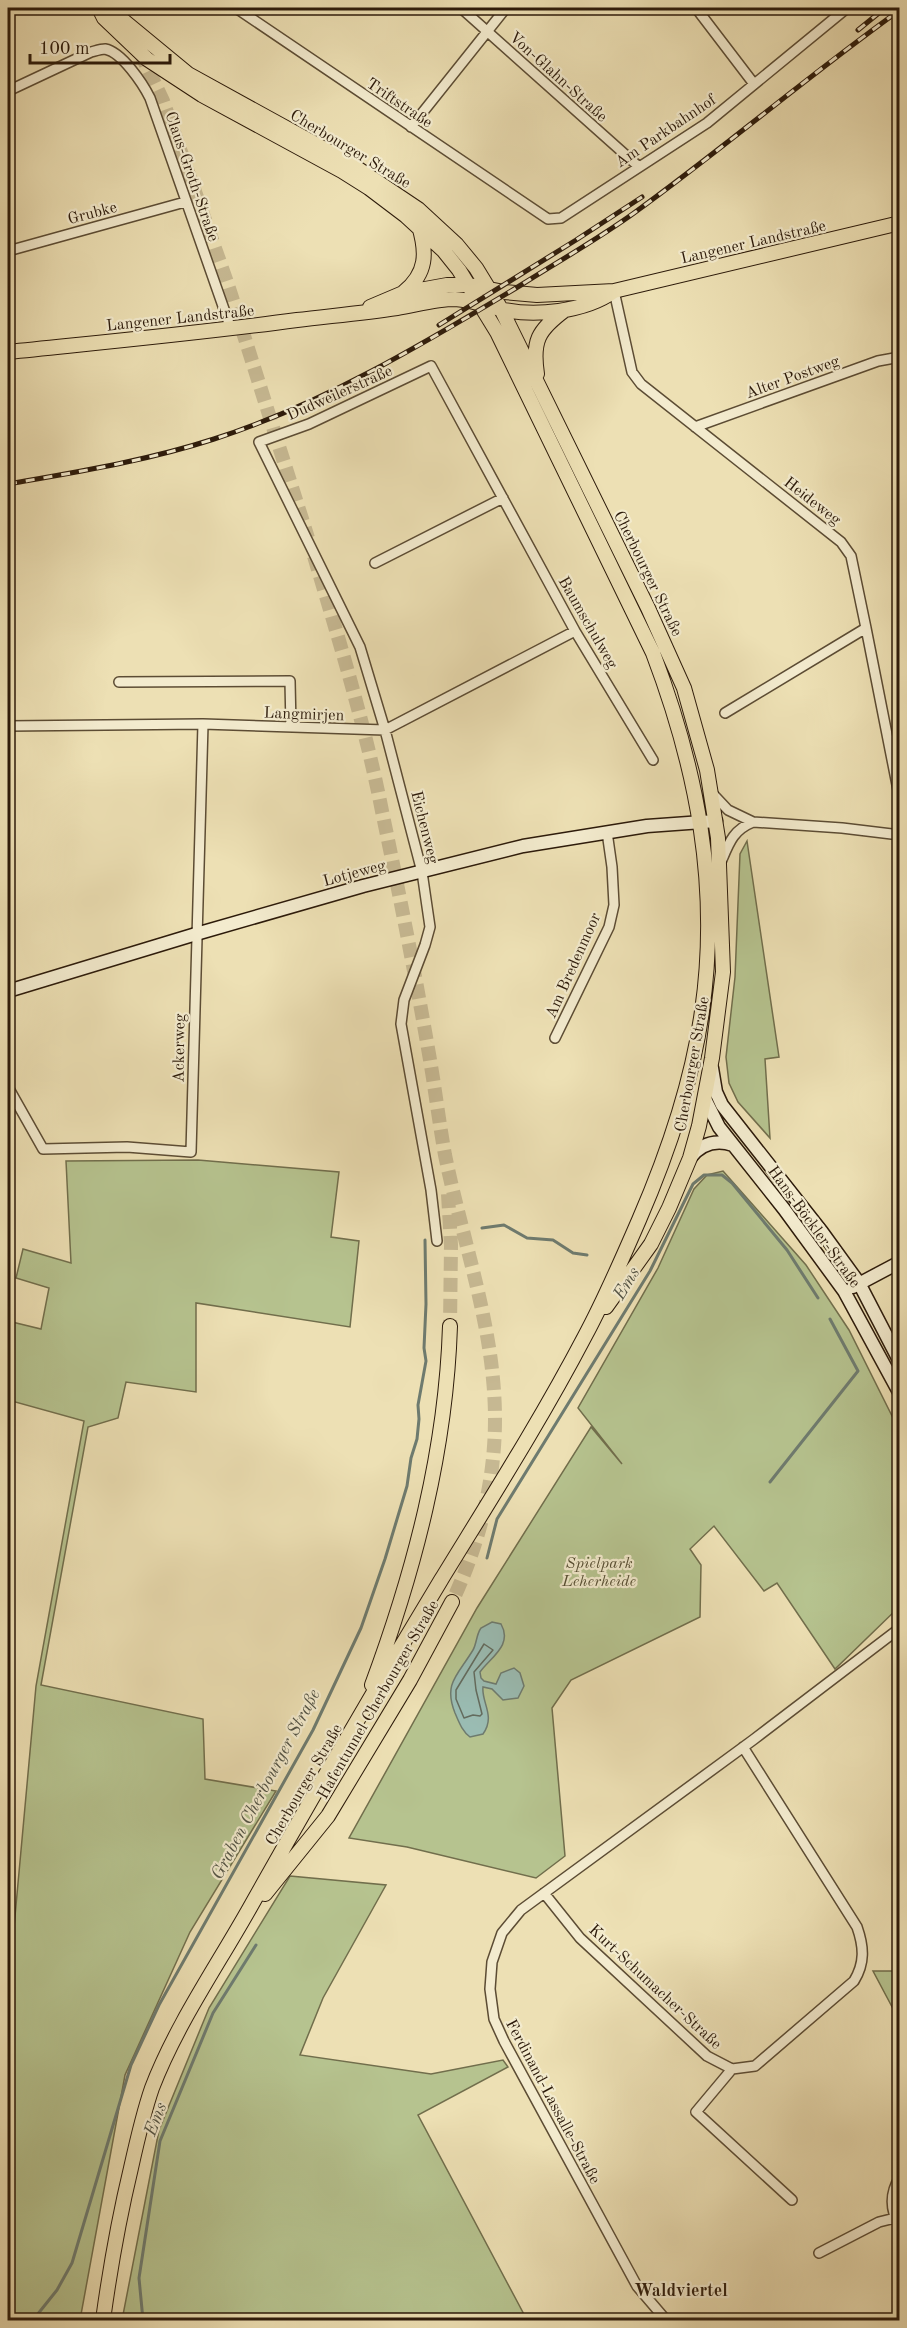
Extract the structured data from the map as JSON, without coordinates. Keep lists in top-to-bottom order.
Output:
{
  "streets": {
    "main road": ["Cherbourger Straße", "Langener Landstraße", "Hafentunnel Cherbourger Straße"],
    "street": [
      "Von-Glahn-Straße",
      "Triftstraße",
      "Am Parkbahnhof",
      "Claus-Groth-Straße",
      "Grubke",
      "Alter Postweg",
      "Dudweilerstraße",
      "Heideweg",
      "Baumschulweg",
      "Langmirjen",
      "Eichenweg",
      "Lotjeweg",
      "Am Bredenmoor",
      "Ackerweg",
      "Hans-Böckler-Straße",
      "Kurt-Schumacher-Straße",
      "Ferdinand-Lassalle-Straße"
    ]
  },
  "crossings": [
    ["Von-Glahn-Straße", "Am Parkbahnhof"],
    ["Triftstraße", "Am Parkbahnhof"],
    ["Cherbourger Straße", "Langener Landstraße"],
    ["Cherbourger Straße", "Lotjeweg"],
    ["Cherbourger Straße", "Hans-Böckler-Straße"],
    ["Cherbourger Straße", "Hafentunnel Cherbourger Straße"],
    ["Claus-Groth-Straße", "Grubke"],
    ["Claus-Groth-Straße", "Langener Landstraße"],
    ["Langener Landstraße", "Heideweg"],
    ["Alter Postweg", "Heideweg"],
    ["Dudweilerstraße", "Baumschulweg"],
    ["Dudweilerstraße", "Eichenweg"],
    ["Baumschulweg", "Langmirjen"],
    ["Langmirjen", "Eichenweg"],
    ["Langmirjen", "Ackerweg"],
    ["Eichenweg", "Lotjeweg"],
    ["Lotjeweg", "Am Bredenmoor"],
    ["Lotjeweg", "Ackerweg"],
    ["Kurt-Schumacher-Straße", "Ferdinand-Lassalle-Straße"]
  ],
  "districts": ["Waldviertel"],
  "water": ["Ems", "Graben Cherbourger Straße"],
  "parks": ["Spielpark Leherheide"],
  "scale_bar": "100 m"
}
